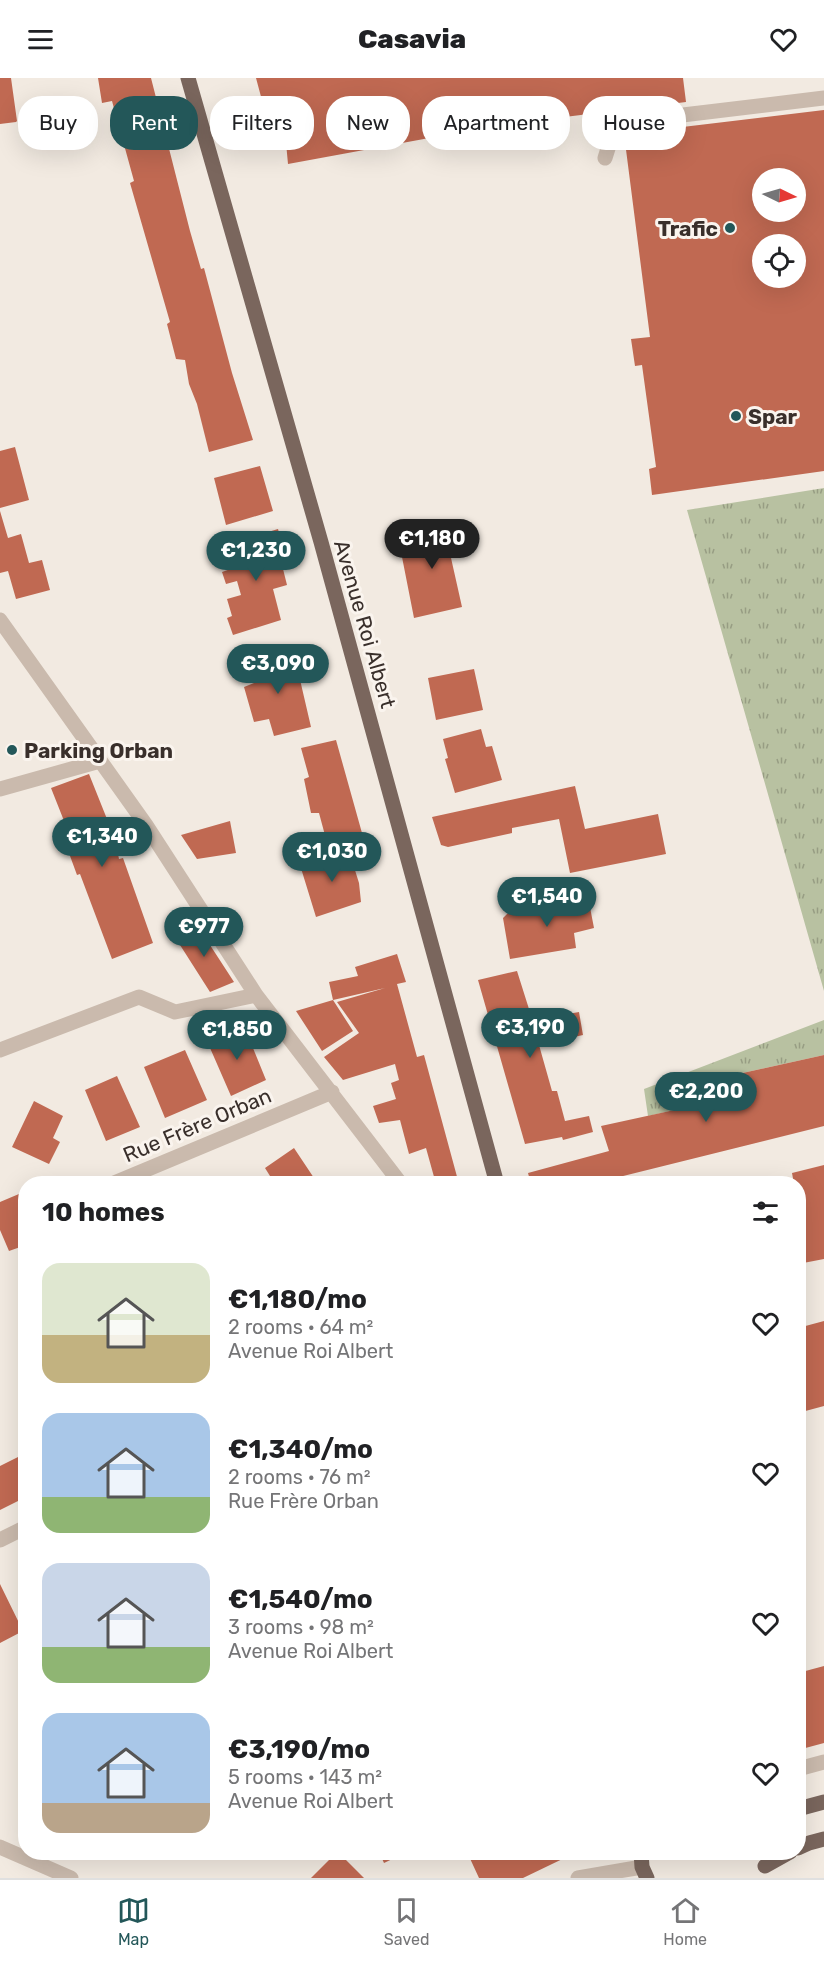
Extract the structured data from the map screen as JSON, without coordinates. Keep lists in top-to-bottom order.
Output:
{
  "streets": {
    "main road": ["Avenue Roi Albert"],
    "street": ["Rue Frère Orban"]
  },
  "places": ["Trafic", "Spar", "Parking Orban"],
  "north": "right",
  "page": {
    "header": "Casavia",
    "chip": [
      "Buy",
      "Rent",
      "Filters",
      "New",
      "Apartment",
      "House"
    ],
    "price": [
      "€1,180",
      "€1,230",
      "€3,090",
      "€1,340",
      "€1,030",
      "€1,540",
      "€977",
      "€3,190",
      "€1,850",
      "€2,200"
    ],
    "heading": "10 homes",
    "list": [
      {
        "name": "€1,180/mo",
        "note": "2 rooms · 64 m² · Avenue Roi Albert"
      },
      {
        "name": "€1,340/mo",
        "note": "2 rooms · 76 m² · Rue Frère Orban"
      },
      {
        "name": "€1,540/mo",
        "note": "3 rooms · 98 m² · Avenue Roi Albert"
      },
      {
        "name": "€3,190/mo",
        "note": "5 rooms · 143 m² · Avenue Roi Albert"
      }
    ],
    "tabs": ["Map", "Saved", "Home"]
  }
}
